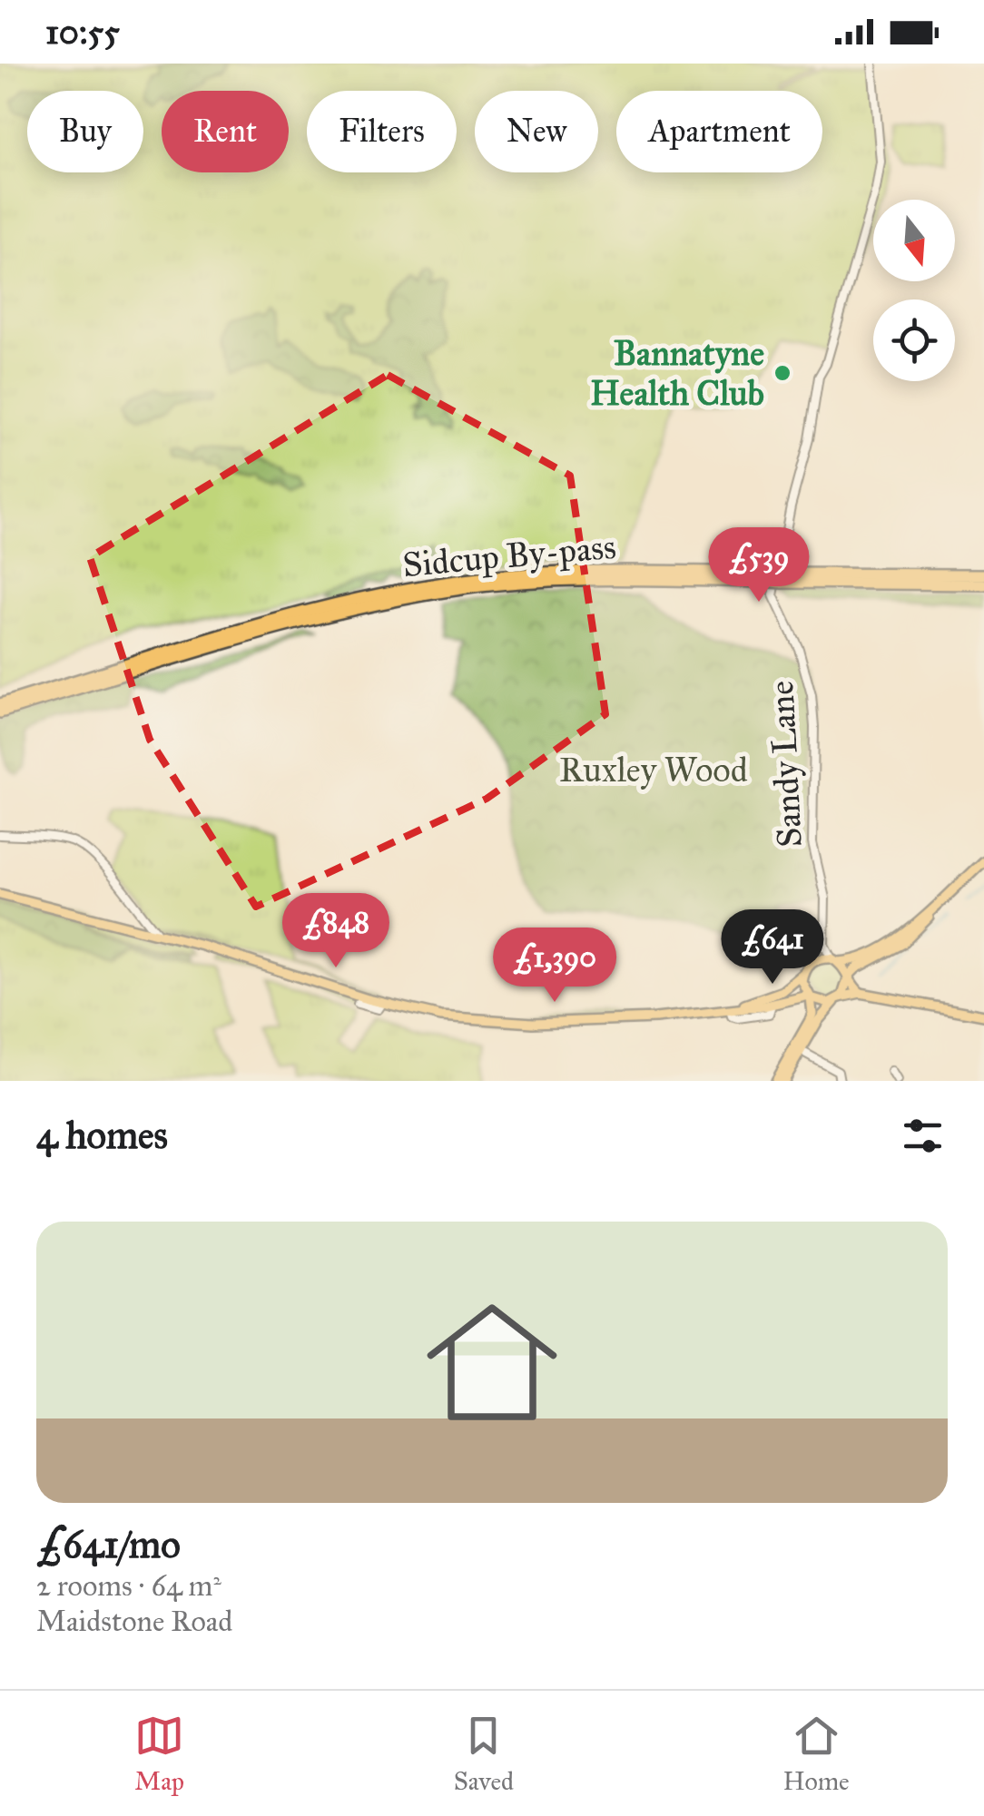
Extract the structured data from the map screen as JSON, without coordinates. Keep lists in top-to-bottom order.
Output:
{
  "streets": {
    "highway": ["Sidcup By-pass"],
    "street": ["Sandy Lane"]
  },
  "parks": ["Ruxley Wood"],
  "places": ["Bannatyne Health Club"],
  "north": "bottom",
  "page": {
    "status": "10:55",
    "chip": [
      "Buy",
      "Rent",
      "Filters",
      "New",
      "Apartment"
    ],
    "price": [
      "£539",
      "£848",
      "£641",
      "£1,390"
    ],
    "heading": "4 homes",
    "list": [
      {
        "name": "£641/mo",
        "note": "2 rooms · 64 m² · Maidstone Road"
      }
    ],
    "tabs": ["Map", "Saved", "Home"]
  }
}
